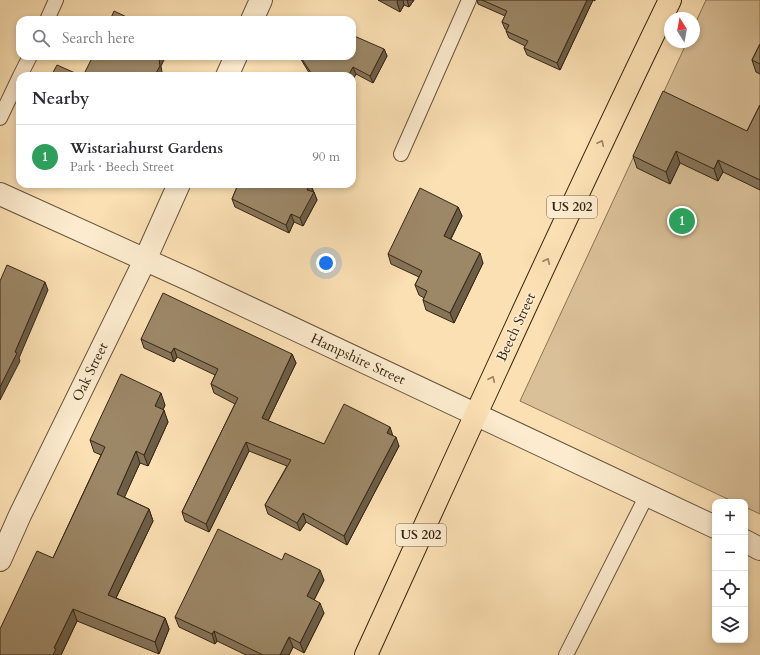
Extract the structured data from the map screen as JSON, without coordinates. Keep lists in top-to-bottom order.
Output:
{
  "streets": {
    "main road": ["US 202", "Beech Street"],
    "street": ["Hampshire Street", "Oak Street"]
  },
  "crossings": [
    ["Beech Street", "Hampshire Street"],
    ["Hampshire Street", "Oak Street"]
  ],
  "one_way": ["Beech Street"],
  "north": "top",
  "page": {
    "search": "Search here",
    "heading": "Nearby",
    "list": [
      {
        "mark": "1",
        "name": "Wistariahurst Gardens",
        "note": "Park · Beech Street",
        "value": "90 m"
      }
    ],
    "pins": "1",
    "map_buttons": ["+", "−"]
  }
}
